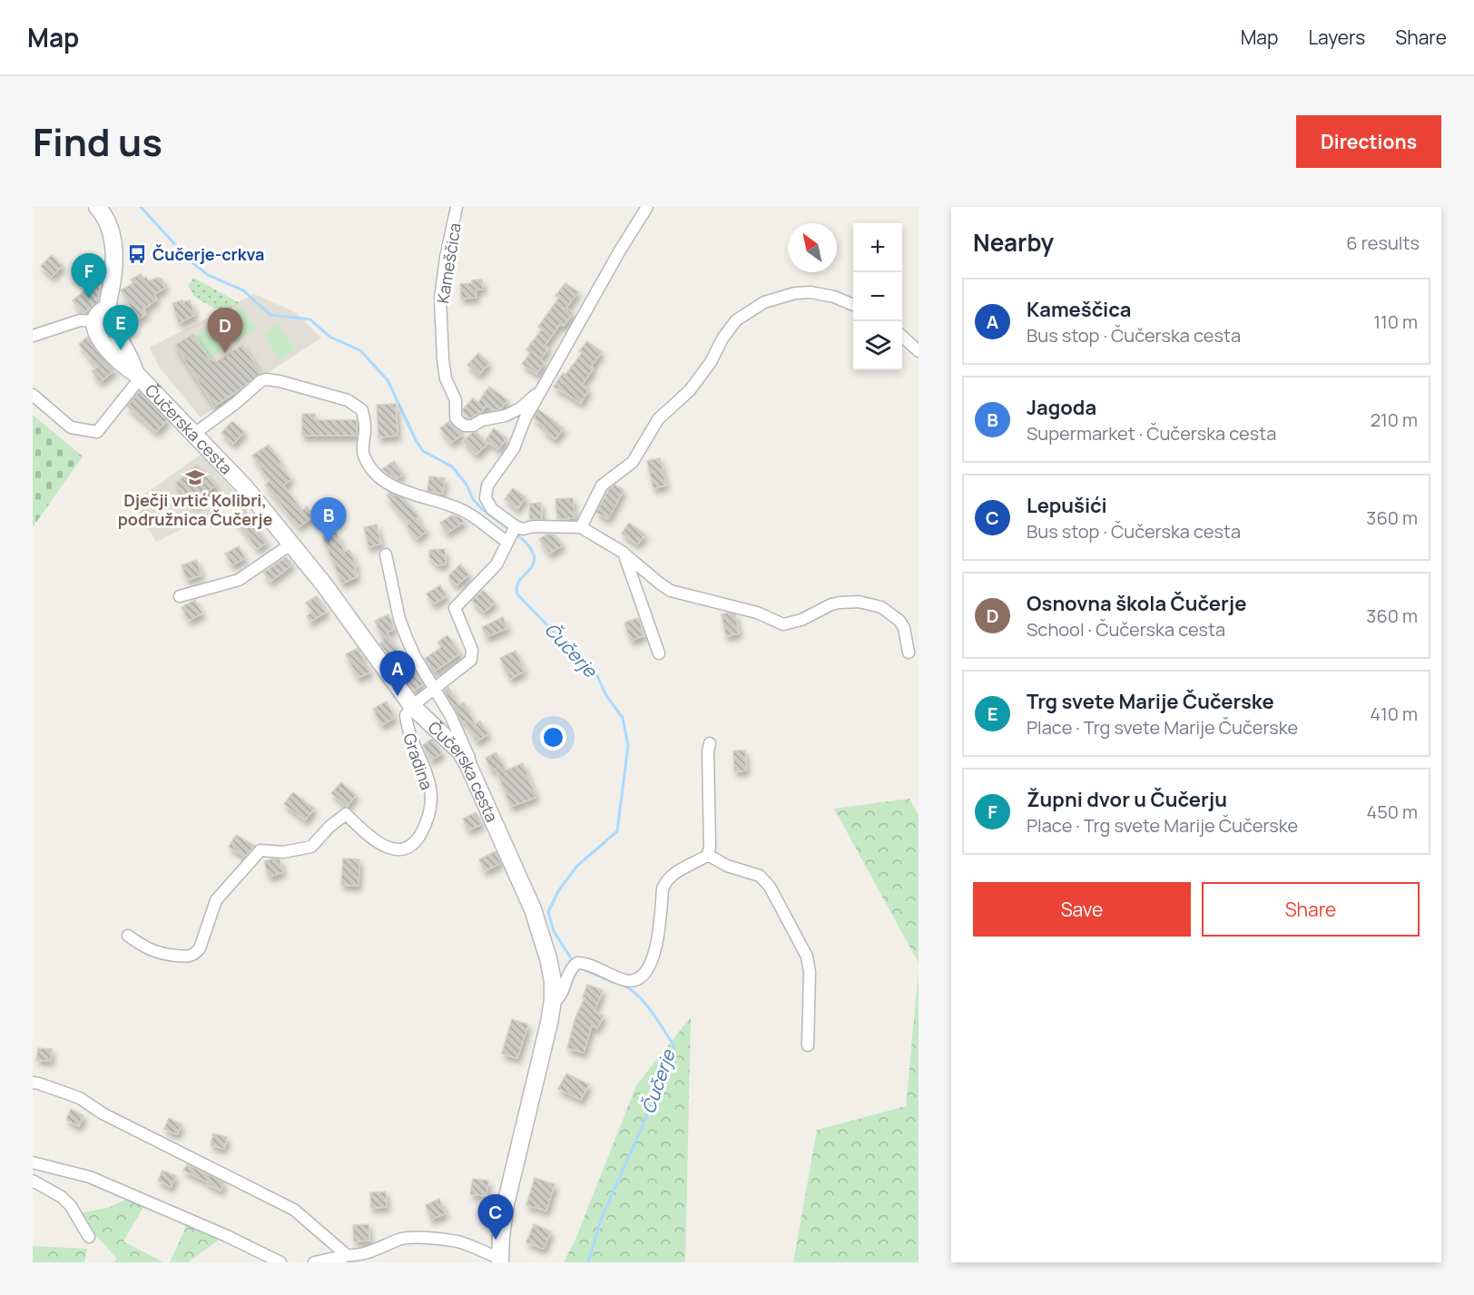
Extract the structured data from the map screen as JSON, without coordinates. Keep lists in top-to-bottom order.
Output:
{
  "streets": {
    "street": ["Kameščica", "Čučerska cesta", "Gradina"]
  },
  "crossings": [
    ["Čučerska cesta", "Gradina"]
  ],
  "water": ["Čučerje"],
  "places": {
    "bus stop": ["Čučerje-crkva"],
    "school or university": ["Dječji vrtić Kolibri, podružnica Čučerje"]
  },
  "north": "top left",
  "page": {
    "header": "Map",
    "nav": ["Map", "Layers", "Share"],
    "title": "Find us",
    "buttons": [
      "Directions",
      ["Save", "Share"]
    ],
    "heading": ["Nearby", "6 results"],
    "map_buttons": ["+", "−"],
    "pins": [
      "F",
      "E",
      "D",
      "B",
      "A",
      "C"
    ],
    "list": [
      {
        "mark": "A",
        "name": "Kameščica",
        "note": "Bus stop · Čučerska cesta",
        "value": "110 m"
      },
      {
        "mark": "B",
        "name": "Jagoda",
        "note": "Supermarket · Čučerska cesta",
        "value": "210 m"
      },
      {
        "mark": "C",
        "name": "Lepušići",
        "note": "Bus stop · Čučerska cesta",
        "value": "360 m"
      },
      {
        "mark": "D",
        "name": "Osnovna škola Čučerje",
        "note": "School · Čučerska cesta",
        "value": "360 m"
      },
      {
        "mark": "E",
        "name": "Trg svete Marije Čučerske",
        "note": "Place · Trg svete Marije Čučerske",
        "value": "410 m"
      },
      {
        "mark": "F",
        "name": "Župni dvor u Čučerju",
        "note": "Place · Trg svete Marije Čučerske",
        "value": "450 m"
      }
    ]
  }
}
